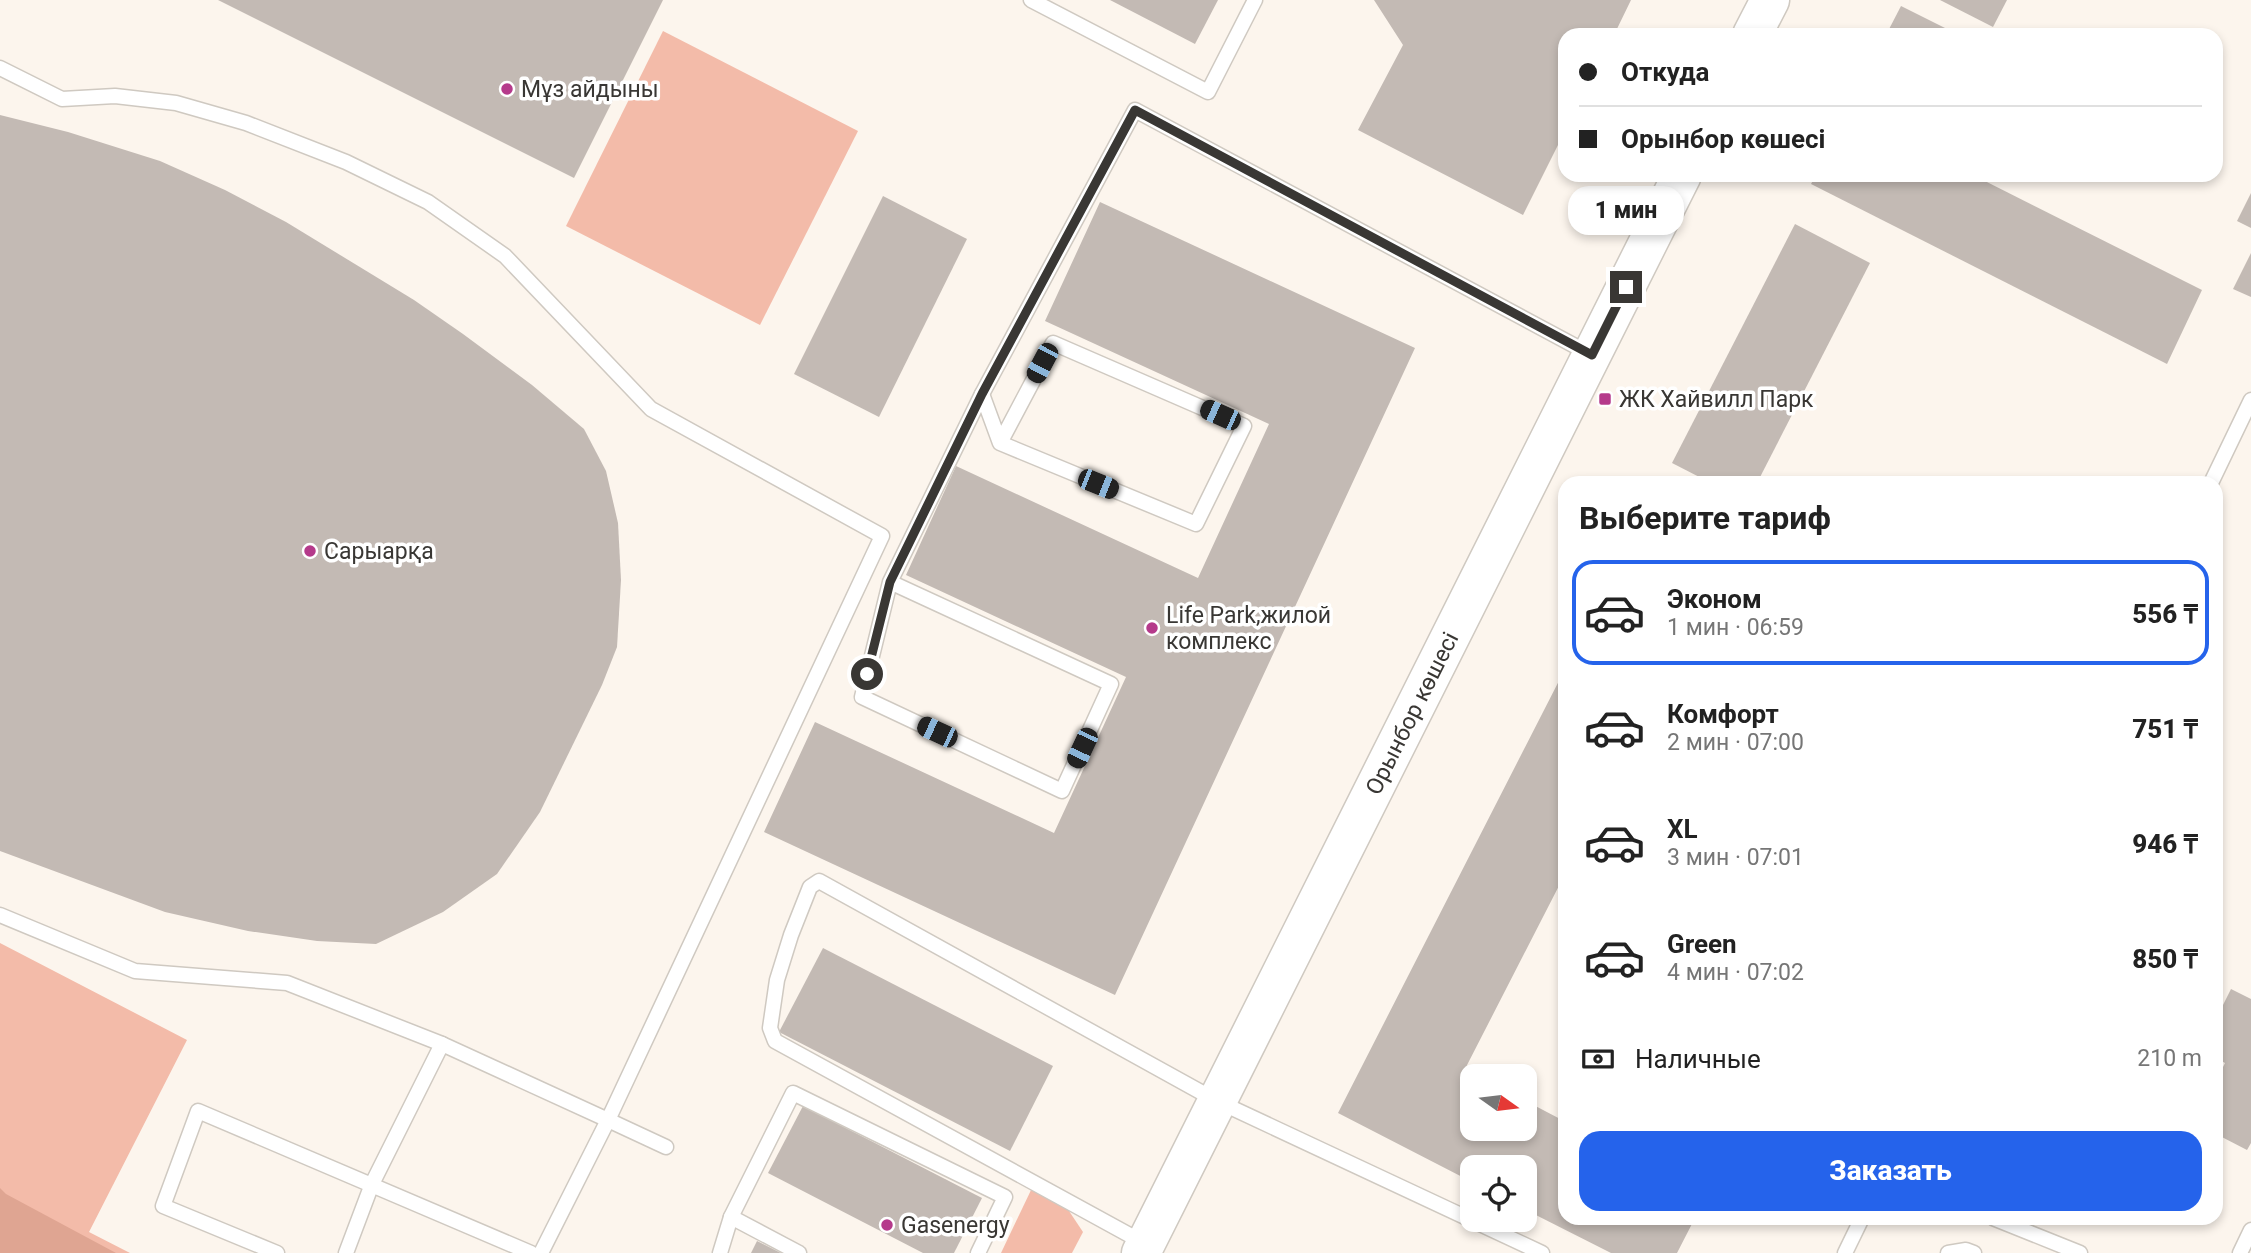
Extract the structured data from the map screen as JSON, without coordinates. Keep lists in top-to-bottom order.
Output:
{
  "streets": {
    "street": ["Орынбор көшесі"]
  },
  "places": {
    "other": [
      "Мұз айдыны",
      "Сарыарқа",
      "Life Park,жилой комплекс",
      "Gasenergy"
    ],
    "transit": ["ЖК Хайвилл Парк"]
  },
  "north": "right",
  "page": {
    "banner": ["Откуда", "Орынбор көшесі"],
    "bubble": "1 мин",
    "heading": "Выберите тариф",
    "list": [
      {
        "name": "Эконом",
        "note": "1 мин · 06:59",
        "value": "556 ₸"
      },
      {
        "name": "Комфорт",
        "note": "2 мин · 07:00",
        "value": "751 ₸"
      },
      {
        "name": "XL",
        "note": "3 мин · 07:01",
        "value": "946 ₸"
      },
      {
        "name": "Green",
        "note": "4 мин · 07:02",
        "value": "850 ₸"
      }
    ],
    "pay": ["Наличные", "210 m"],
    "buttons": "Заказать"
  }
}
